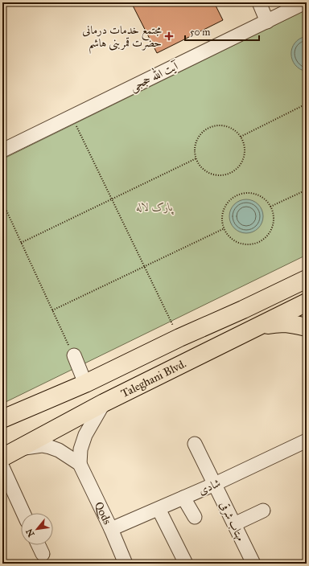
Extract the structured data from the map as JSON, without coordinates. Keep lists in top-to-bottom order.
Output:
{
  "streets": {
    "main road": ["Taleghani Blvd."],
    "street": [
      "آیت الله حججی",
      "شادی",
      "Qods",
      "مهتاب شرقی"
    ]
  },
  "crossings": [
    ["شادی", "Qods"],
    ["شادی", "مهتاب شرقی"]
  ],
  "parks": ["پارک لاله"],
  "places": {
    "health": ["مجتمع خدمات درمانی حضرت قمربنی هاشم"]
  },
  "scale_bar": "50 m",
  "north": "bottom left"
}
